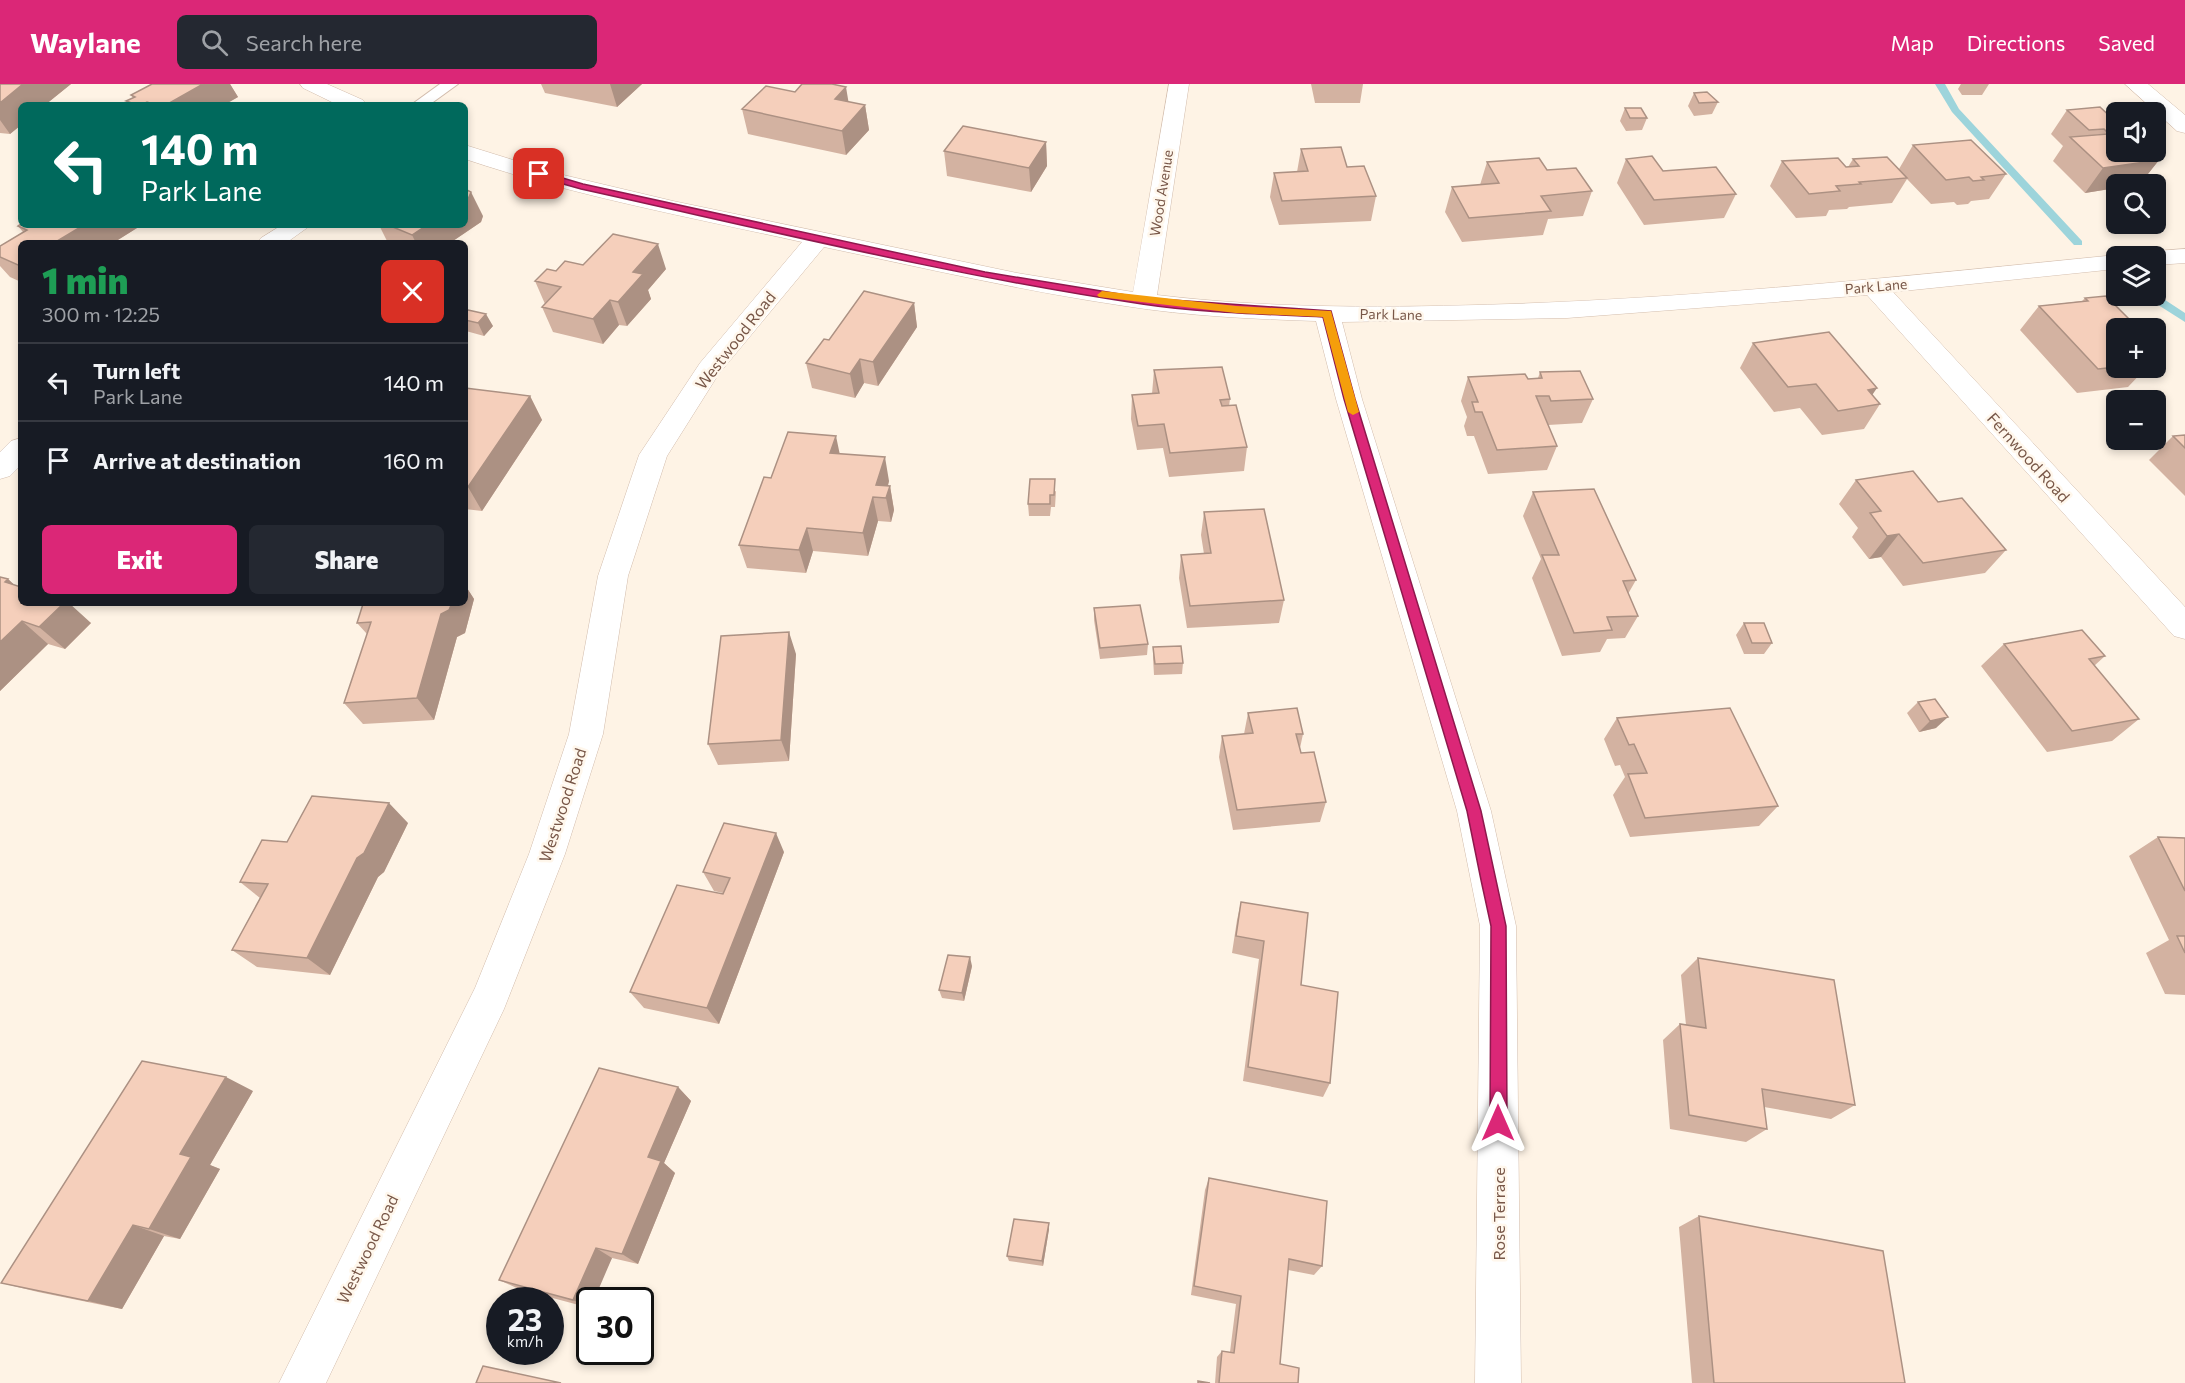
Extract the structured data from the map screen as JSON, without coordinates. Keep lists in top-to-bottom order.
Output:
{
  "streets": {
    "street": [
      "Wood Avenue",
      "Park Lane",
      "Westwood Road",
      "Fernwood Road",
      "Rose Terrace"
    ]
  },
  "crossings": [
    ["Wood Avenue", "Park Lane"],
    ["Park Lane", "Westwood Road"],
    ["Park Lane", "Fernwood Road"],
    ["Park Lane", "Rose Terrace"]
  ],
  "page": {
    "header": "Waylane",
    "search": "Search here",
    "nav": ["Map", "Directions", "Saved"],
    "map_buttons": ["+", "−"],
    "turn": ["140 m", "Park Lane"],
    "heading": ["1 min", "300 m · 12:25"],
    "list": [
      {
        "name": "Turn left",
        "note": "Park Lane",
        "value": "140 m"
      },
      {
        "name": "Arrive at destination",
        "value": "160 m"
      }
    ],
    "buttons": ["Exit", "Share"],
    "speed": "23 km/h",
    "limit": "30"
  }
}
